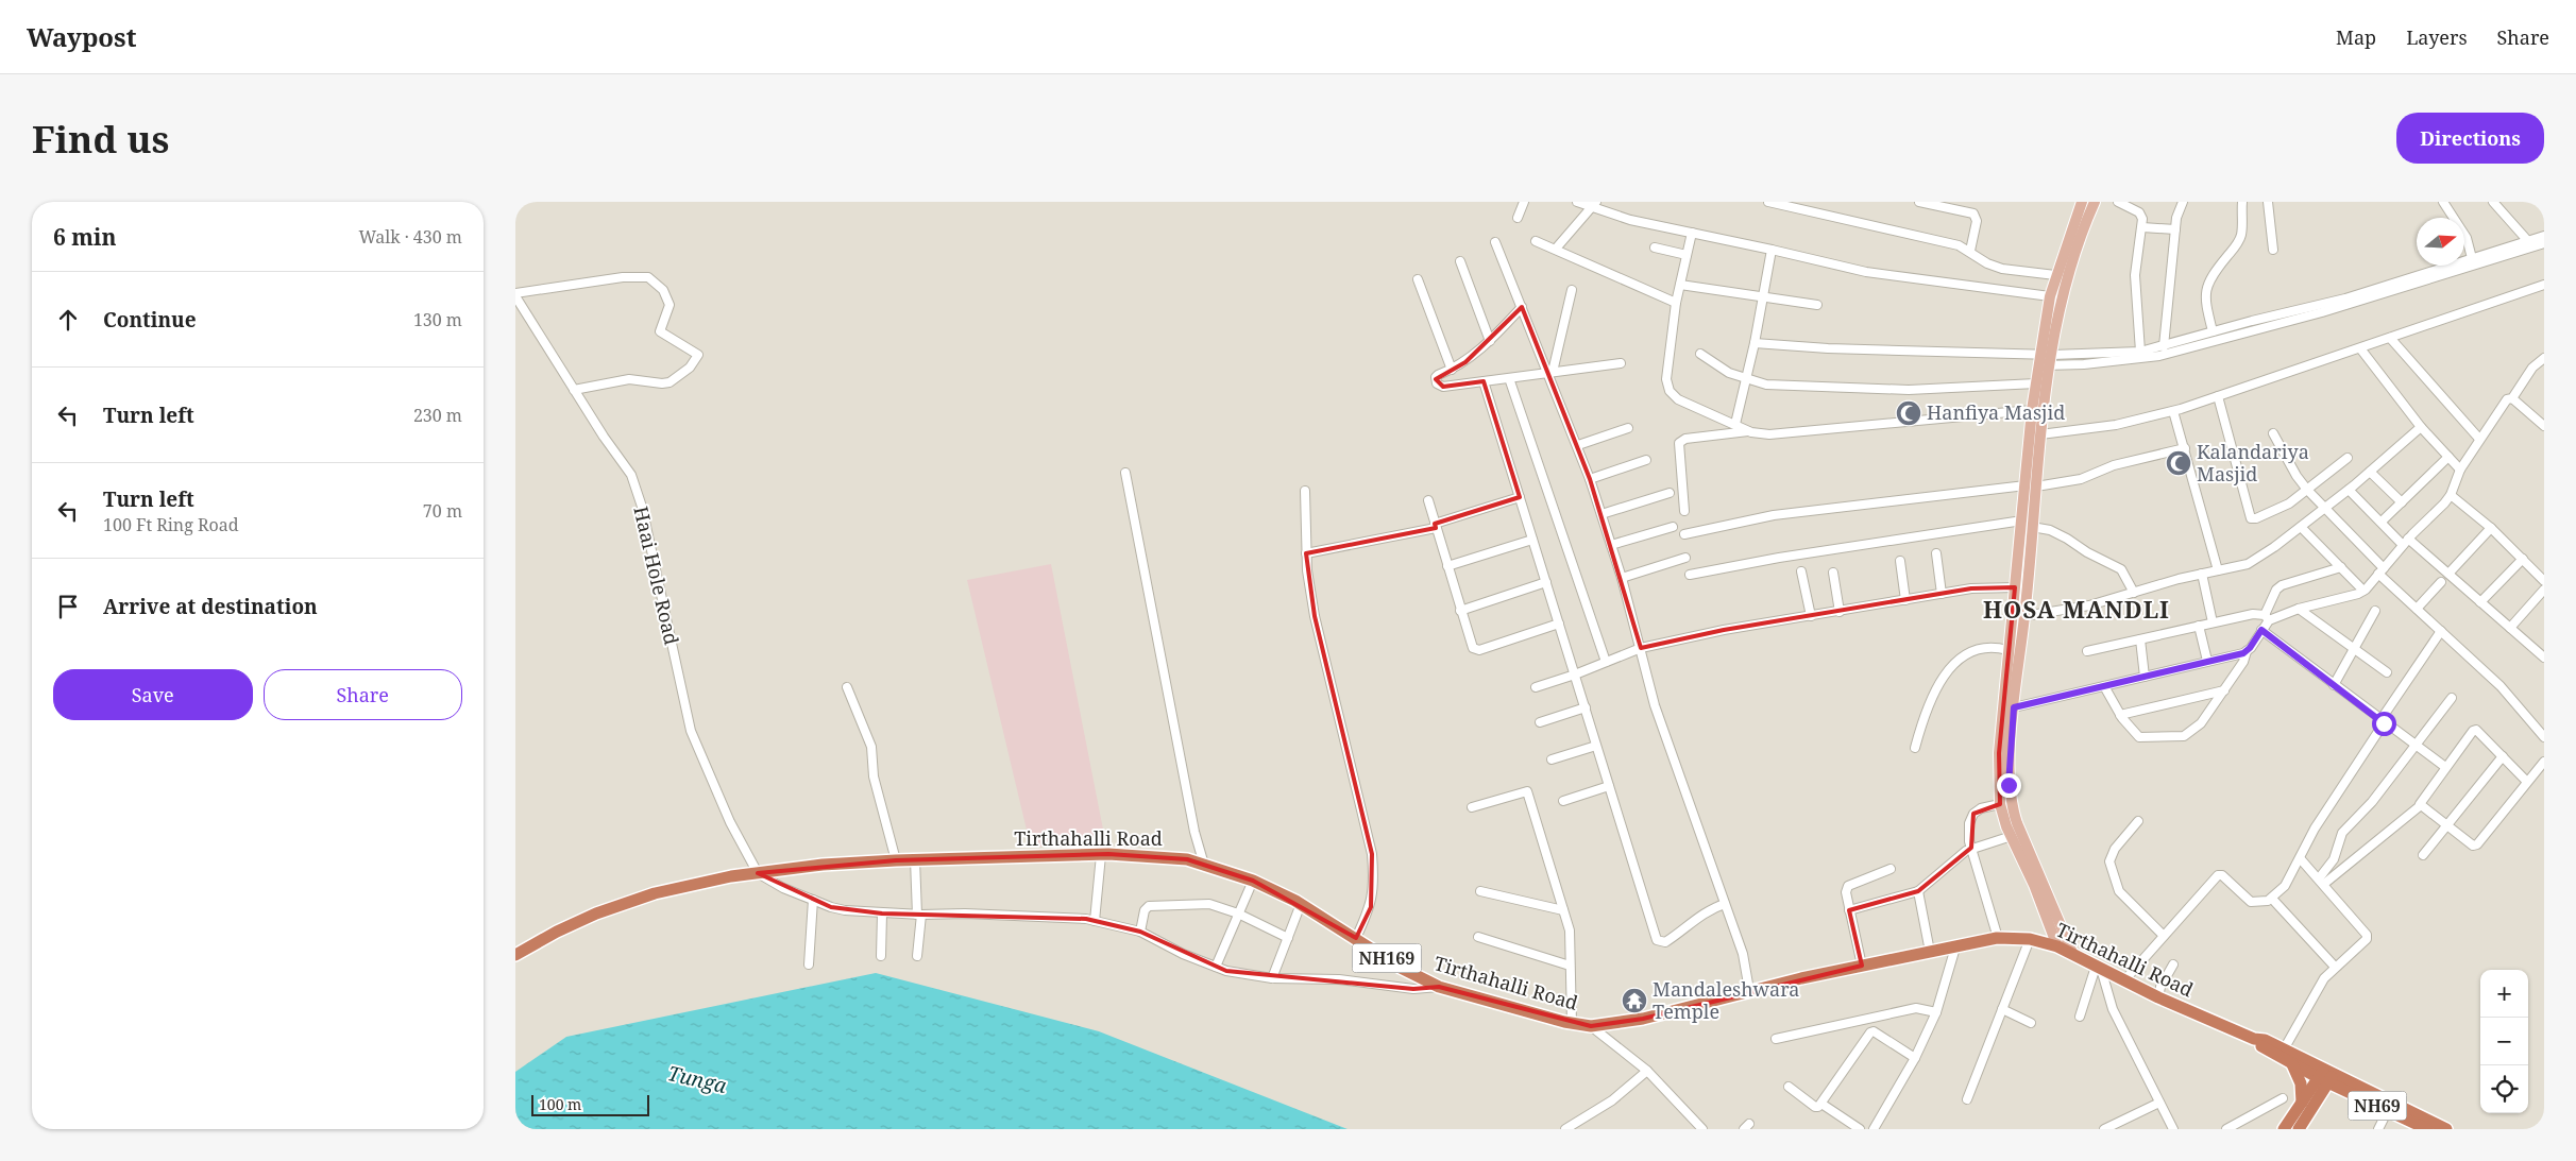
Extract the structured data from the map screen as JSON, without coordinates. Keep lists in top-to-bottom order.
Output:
{
  "streets": {
    "highway": ["Tirthahalli Road", "NH169", "NH69"],
    "street": ["Haai Hole Road"]
  },
  "crossings": [
    ["Haai Hole Road", "Tirthahalli Road"],
    ["Tirthahalli Road", "NH169"],
    ["Tirthahalli Road", "NH69"],
    ["NH169", "NH69"]
  ],
  "districts": ["HOSA MANDLI"],
  "water": ["Tunga"],
  "places": {
    "mosque": ["Hanfiya Masjid", "Kalandariya Masjid"],
    "temple": ["Mandaleshwara Temple"]
  },
  "scale_bar": "100 m",
  "north": "right",
  "page": {
    "header": "Waypost",
    "nav": ["Map", "Layers", "Share"],
    "buttons": [
      "Directions",
      ["Save", "Share"]
    ],
    "title": "Find us",
    "heading": ["6 min", "Walk · 430 m"],
    "list": [
      ["Continue", "130 m"],
      ["Turn left", "230 m"],
      ["Turn left", "100 Ft Ring Road", "70 m"],
      "Arrive at destination"
    ],
    "map_buttons": ["+", "−"],
    "scale": "100 m"
  }
}
